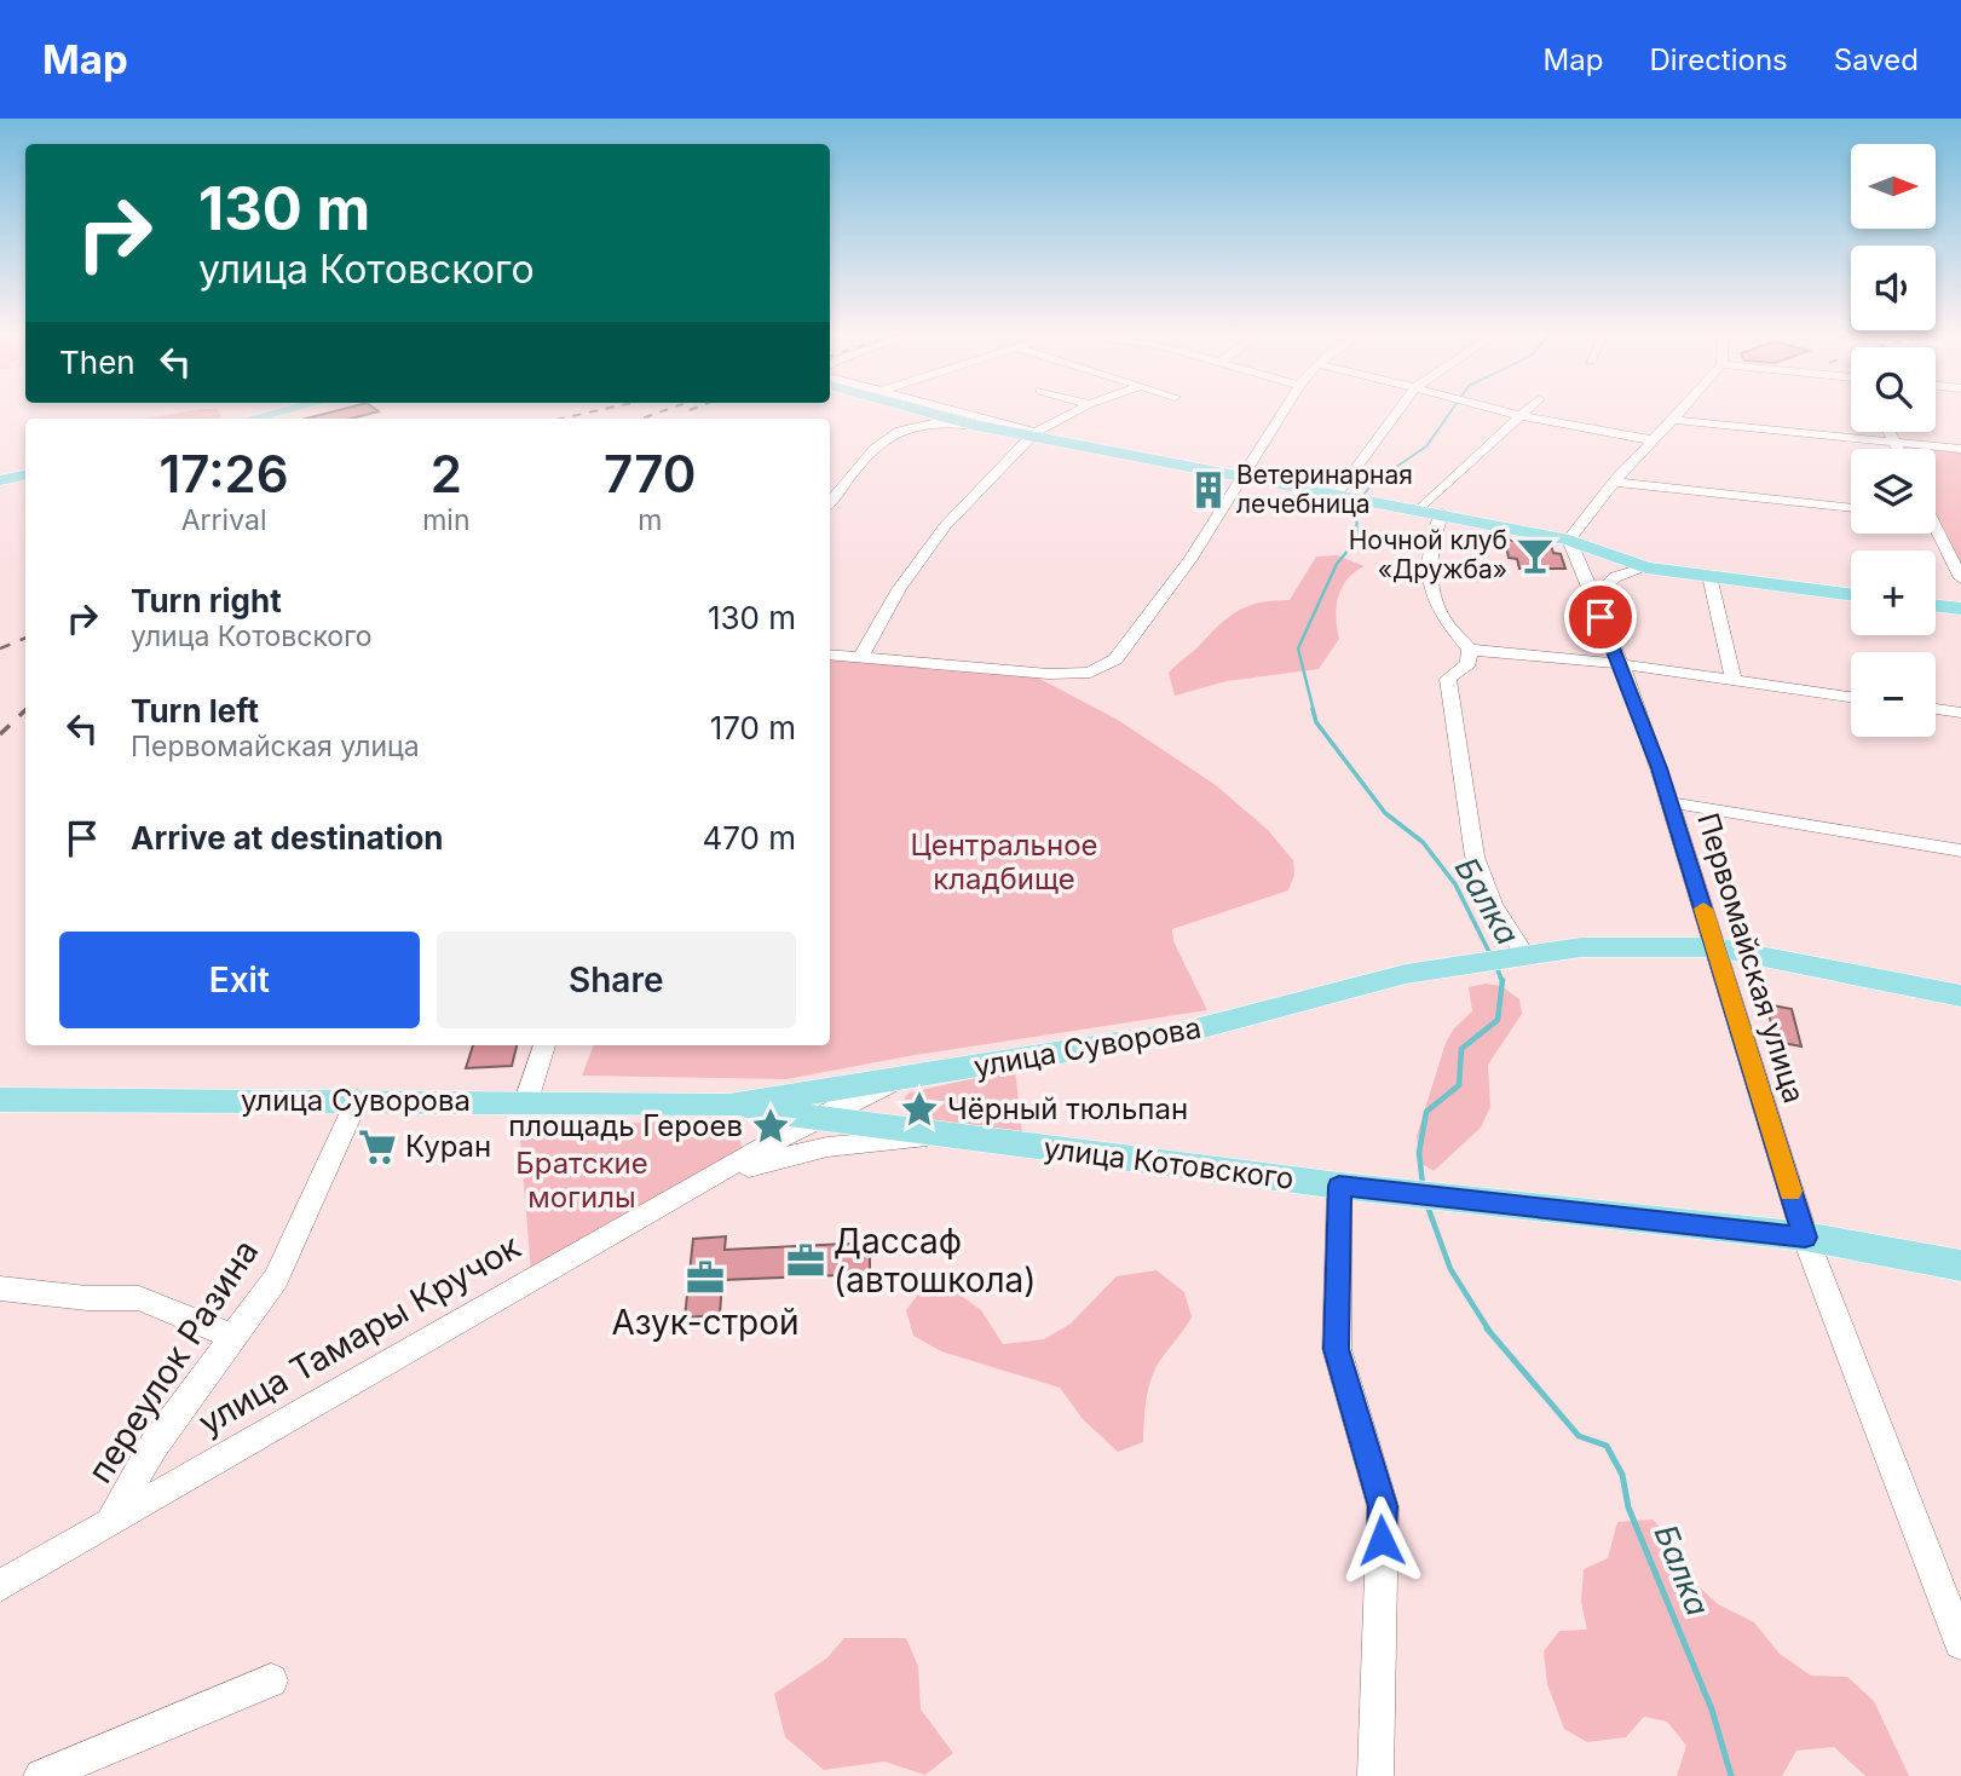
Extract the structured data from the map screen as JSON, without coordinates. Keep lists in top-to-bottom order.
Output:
{
  "streets": {
    "main road": ["улица Суворова", "улица Котовского"],
    "street": ["Первомайская улица", "улица Тамары Кручок", "переулок Разина"]
  },
  "crossings": [
    ["Первомайская улица", "улица Суворова"],
    ["Первомайская улица", "улица Котовского"],
    ["улица Суворова", "улица Котовского"],
    ["улица Суворова", "улица Тамары Кручок"],
    ["улица Суворова", "переулок Разина"],
    ["улица Котовского", "улица Тамары Кручок"],
    ["улица Тамары Кручок", "переулок Разина"]
  ],
  "water": ["Балка"],
  "parks": ["Центральное кладбище", "Братские могилы"],
  "places": {
    "building": ["Ветеринарная лечебница"],
    "bar": ["Ночной клуб «Дружба»"],
    "place": ["Чёрный тюльпан", "площадь Героев"],
    "supermarket": ["Куран"],
    "office": ["Дассаф (автошкола)", "Азук-строй"]
  },
  "north": "right",
  "page": {
    "header": "Map",
    "nav": ["Map", "Directions", "Saved"],
    "map_buttons": ["+", "−"],
    "turn": ["130 m", "улица Котовского"],
    "then": "Then",
    "eta": [
      "17:26",
      "Arrival",
      "2",
      "min",
      "770",
      "m"
    ],
    "list": [
      {
        "name": "Turn right",
        "note": "улица Котовского",
        "value": "130 m"
      },
      {
        "name": "Turn left",
        "note": "Первомайская улица",
        "value": "170 m"
      },
      {
        "name": "Arrive at destination",
        "value": "470 m"
      }
    ],
    "buttons": ["Exit", "Share"]
  }
}
